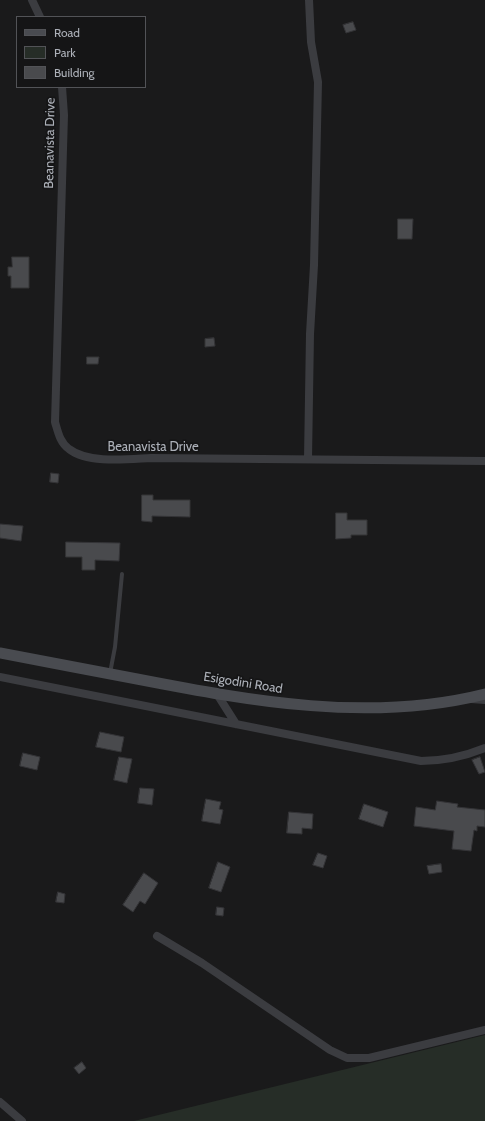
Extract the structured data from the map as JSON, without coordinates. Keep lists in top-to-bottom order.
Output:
{
  "streets": {
    "main road": ["Esigodini Road"],
    "street": ["Beanavista Drive"]
  },
  "legend": ["Road", "Park", "Building"]
}
